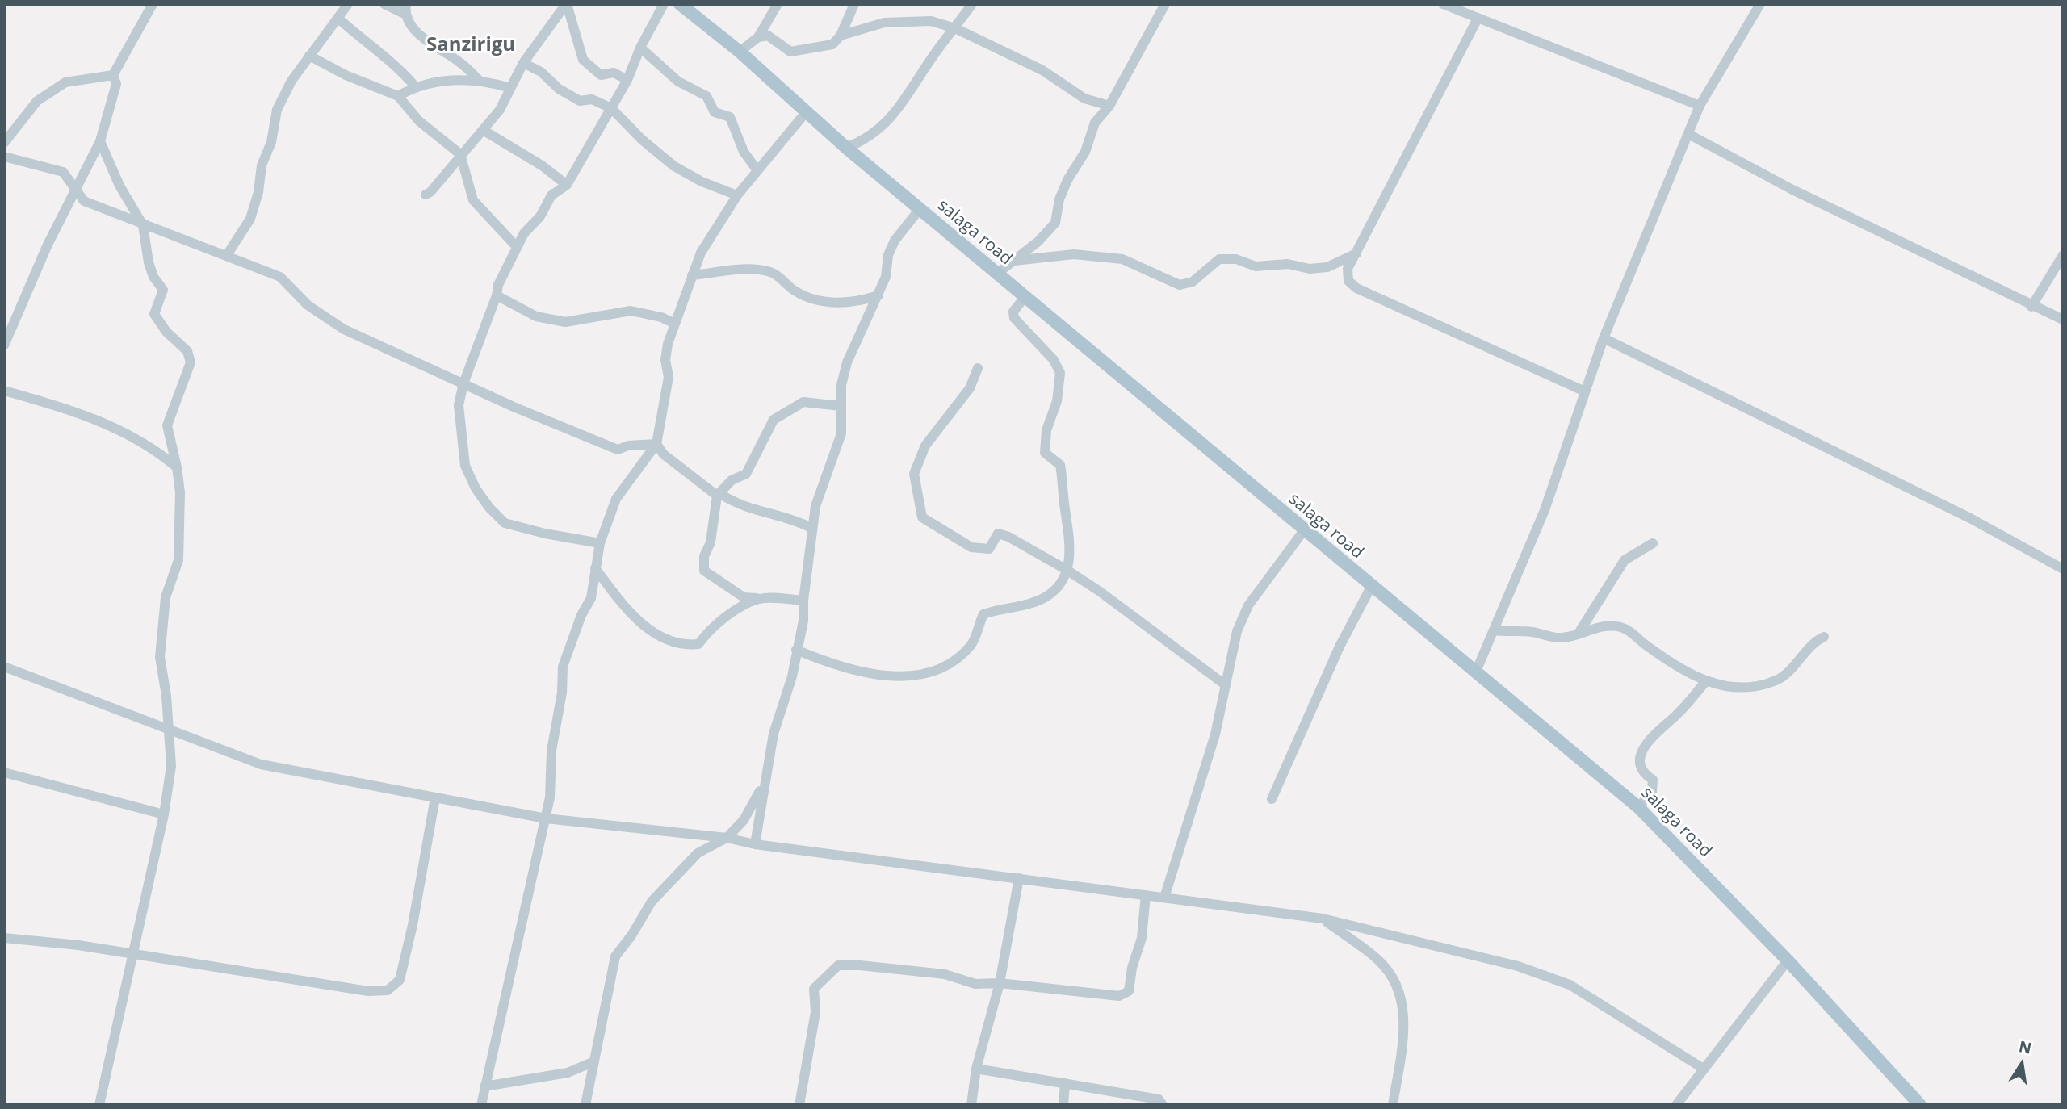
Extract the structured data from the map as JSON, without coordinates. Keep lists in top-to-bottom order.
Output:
{
  "streets": {
    "main road": ["salaga road"]
  },
  "districts": ["Sanzirigu"],
  "north": "top"
}
